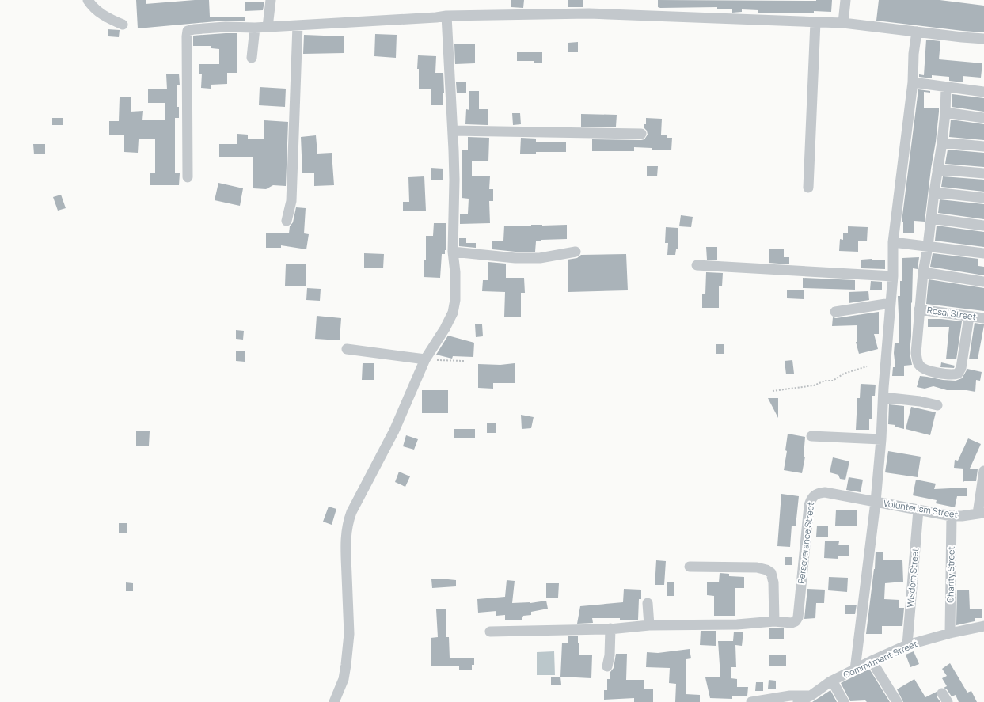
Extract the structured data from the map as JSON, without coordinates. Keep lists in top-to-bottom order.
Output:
{
  "streets": {
    "street": [
      "Rosal Street",
      "Volunterism Street",
      "Perseverance Street",
      "Charity Street",
      "Wisdom Street",
      "Commitment Street"
    ]
  },
  "crossings": [
    ["Volunterism Street", "Perseverance Street"],
    ["Volunterism Street", "Charity Street"],
    ["Volunterism Street", "Wisdom Street"],
    ["Charity Street", "Commitment Street"],
    ["Wisdom Street", "Commitment Street"]
  ]
}
